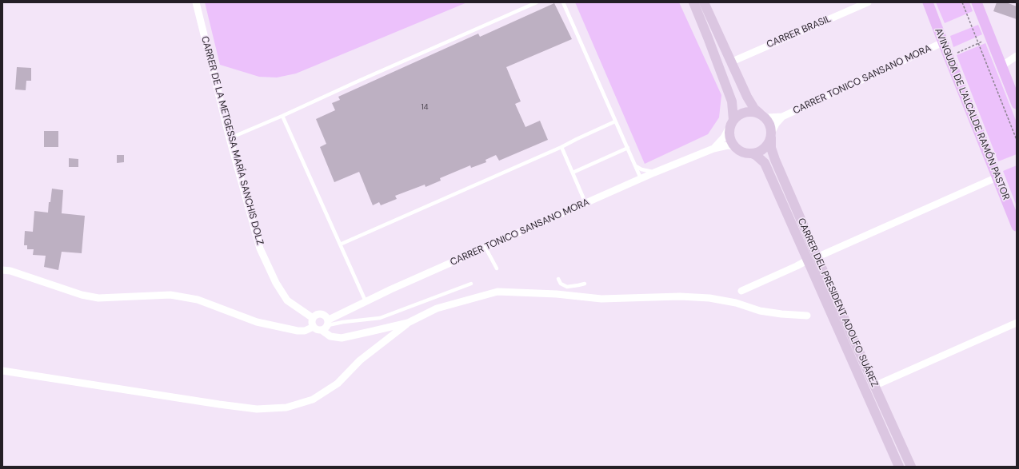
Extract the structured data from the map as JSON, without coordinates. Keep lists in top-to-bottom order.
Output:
{
  "streets": {
    "main road": ["AVINGUDA DE L'ALCALDE RAMÓN PASTOR", "CARRER DEL PRESIDENT ADOLFO SUÁREZ"],
    "street": ["CARRER BRASIL", "CARRER TONICO SANSANO MORA", "CARRER DE LA METGESSA MARÍA SANCHIS DOLZ"]
  },
  "crossings": [
    ["CARRER TONICO SANSANO MORA", "AVINGUDA DE L'ALCALDE RAMÓN PASTOR"],
    ["CARRER TONICO SANSANO MORA", "CARRER DE LA METGESSA MARÍA SANCHIS DOLZ"],
    ["CARRER TONICO SANSANO MORA", "CARRER DEL PRESIDENT ADOLFO SUÁREZ"]
  ],
  "house_numbers": ["14"]
}
